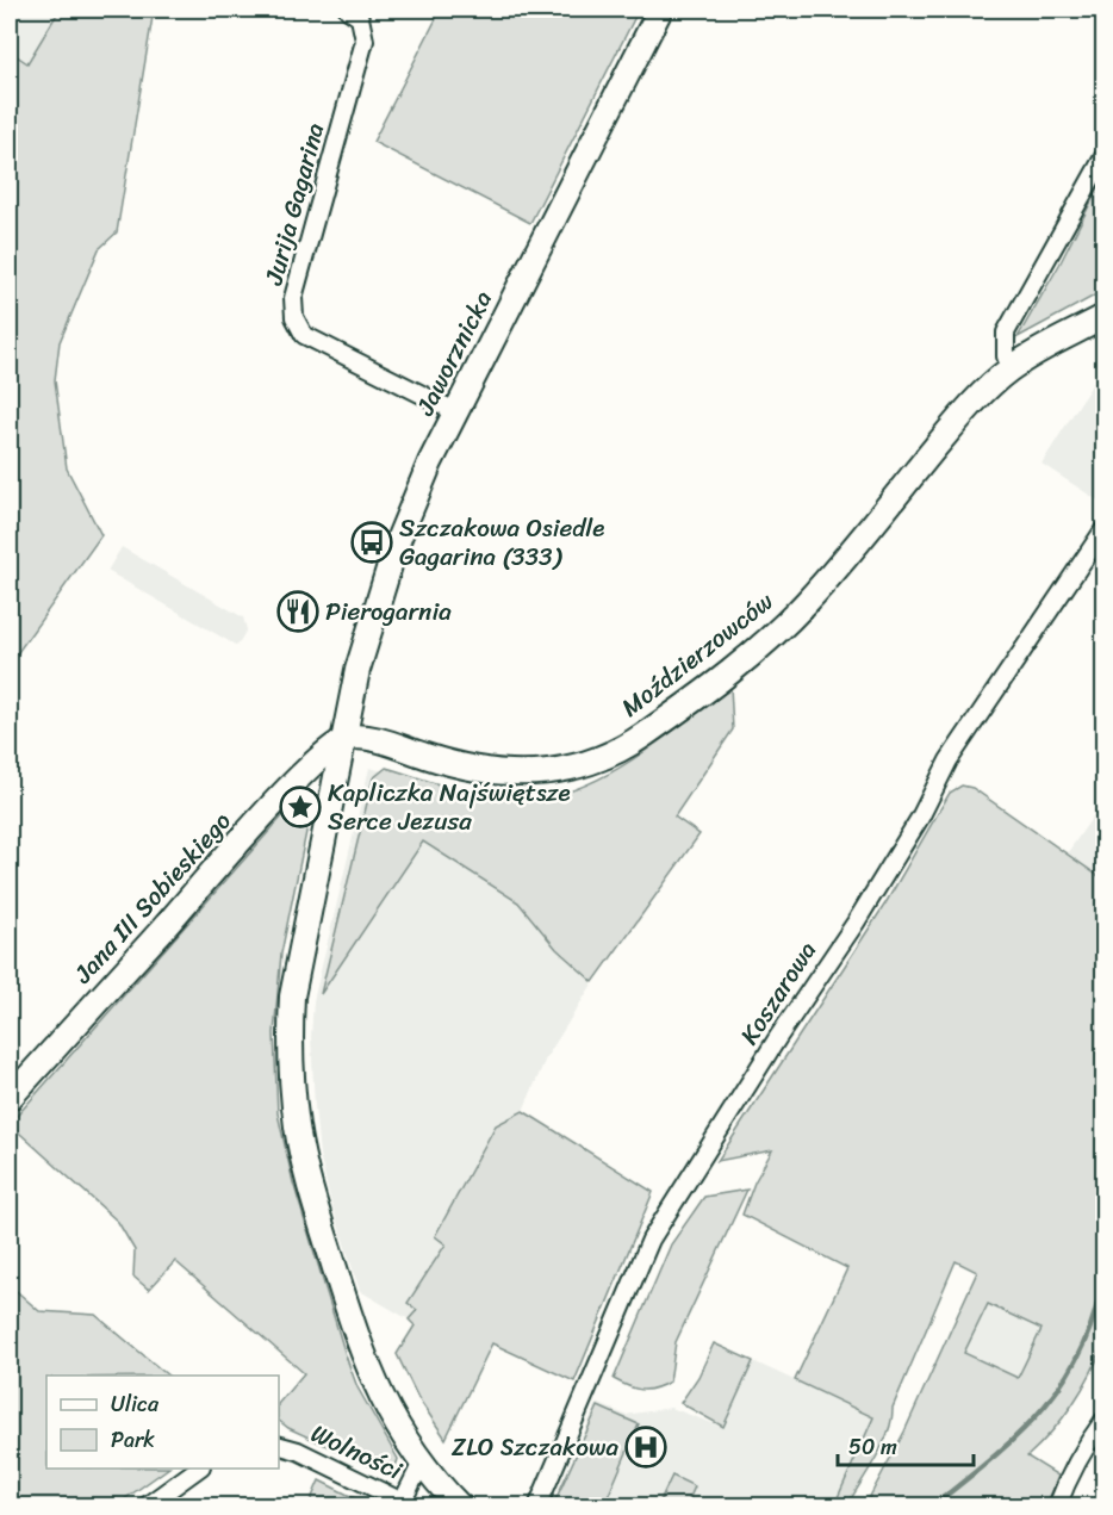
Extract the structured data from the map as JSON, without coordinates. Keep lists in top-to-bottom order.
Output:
{
  "streets": {
    "street": [
      "Jurija Gagarina",
      "Jaworznicka",
      "Moździerzowców",
      "Jana III Sobieskiego",
      "Koszarowa",
      "Wolności"
    ]
  },
  "crossings": [
    ["Jurija Gagarina", "Jaworznicka"],
    ["Jaworznicka", "Moździerzowców"],
    ["Jaworznicka", "Jana III Sobieskiego"],
    ["Moździerzowców", "Jana III Sobieskiego"]
  ],
  "places": {
    "bus stop": ["Szczakowa Osiedle Gagarina (333)"],
    "restaurant": ["Pierogarnia"],
    "place": ["Kapliczka Najświętsze Serce Jezusa"],
    "hospital": ["ZLO Szczakowa"]
  },
  "legend": ["Ulica", "Park"],
  "scale_bar": "50 m"
}
